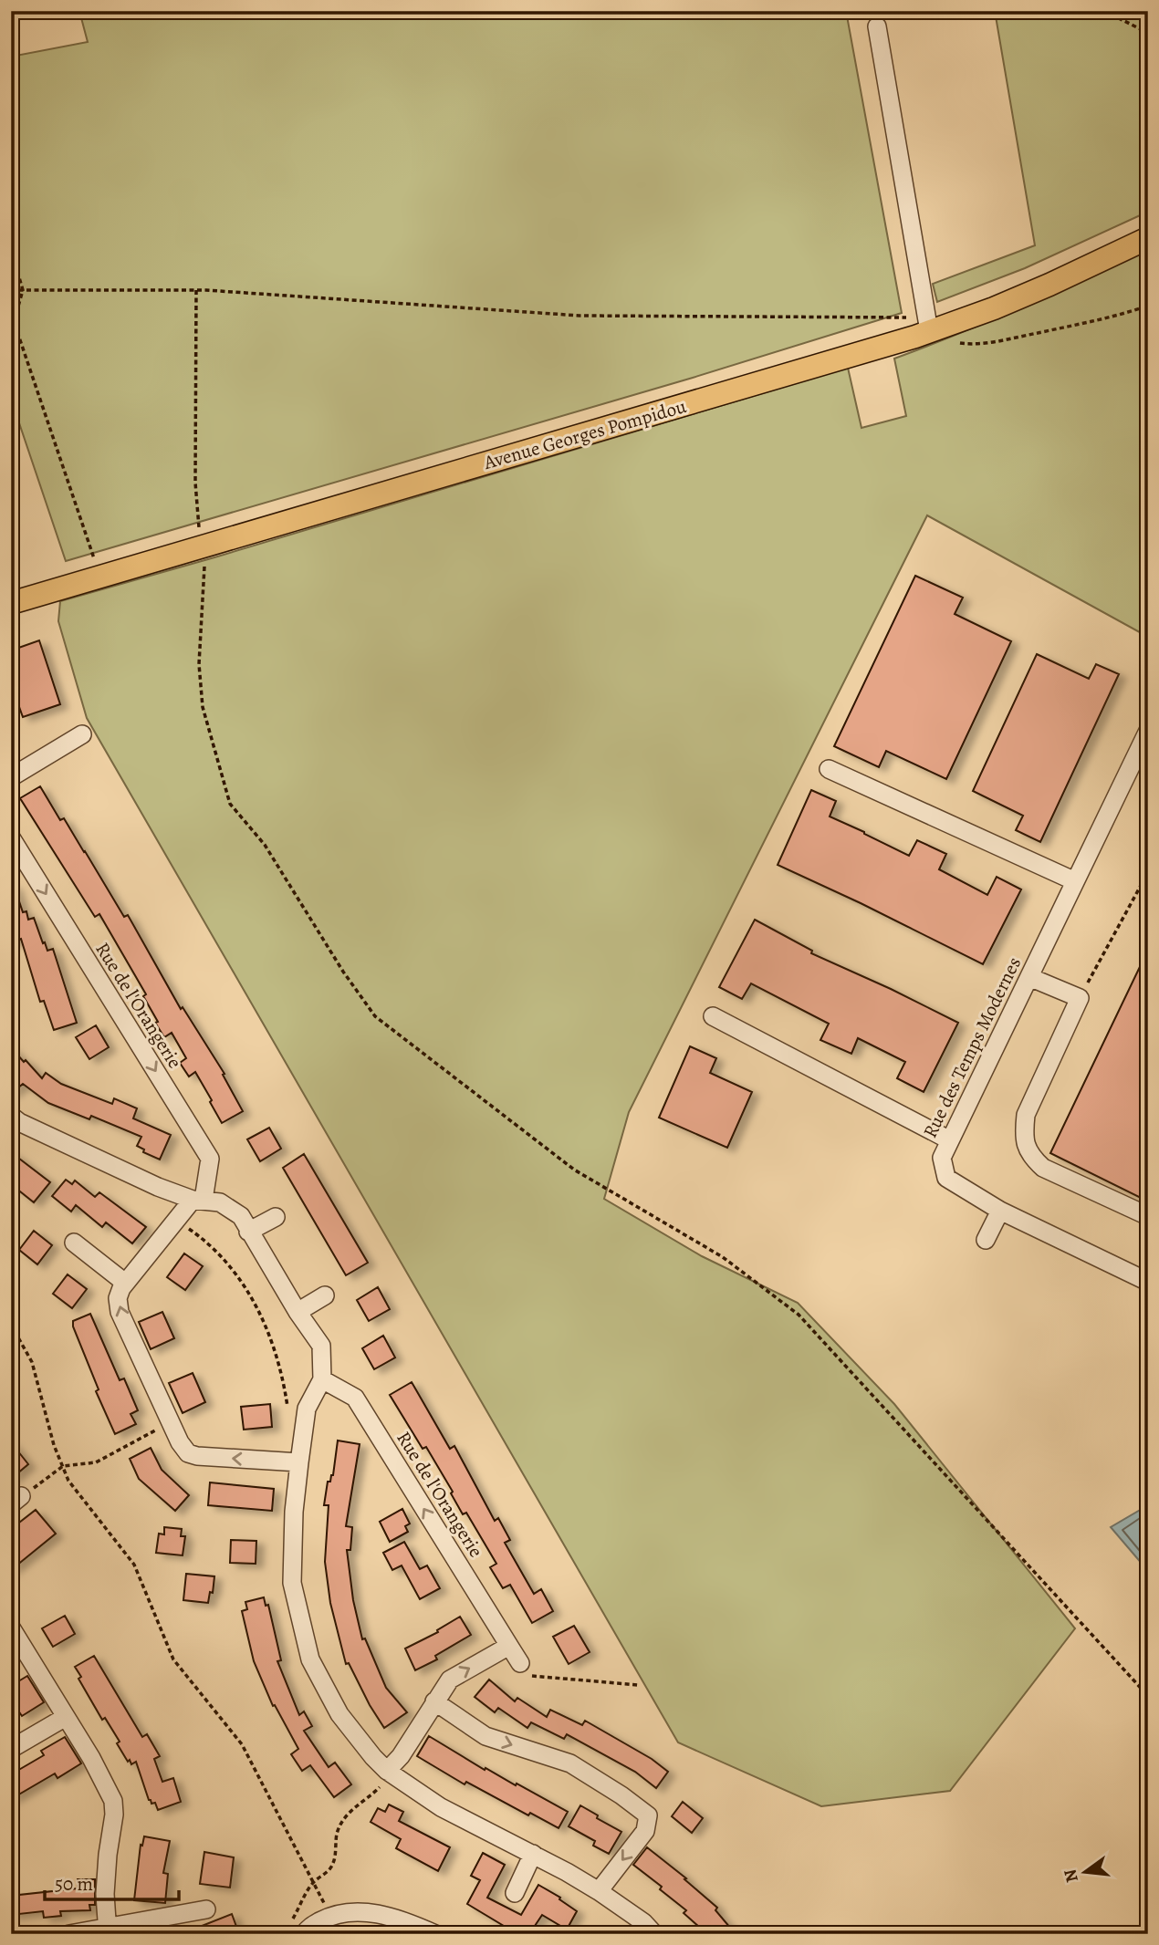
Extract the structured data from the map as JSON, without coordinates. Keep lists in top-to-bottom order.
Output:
{
  "streets": {
    "main road": ["Avenue Georges Pompidou"],
    "street": ["Rue de l'Orangerie", "Rue des Temps Modernes"]
  },
  "scale_bar": "50 m",
  "north": "left"
}
